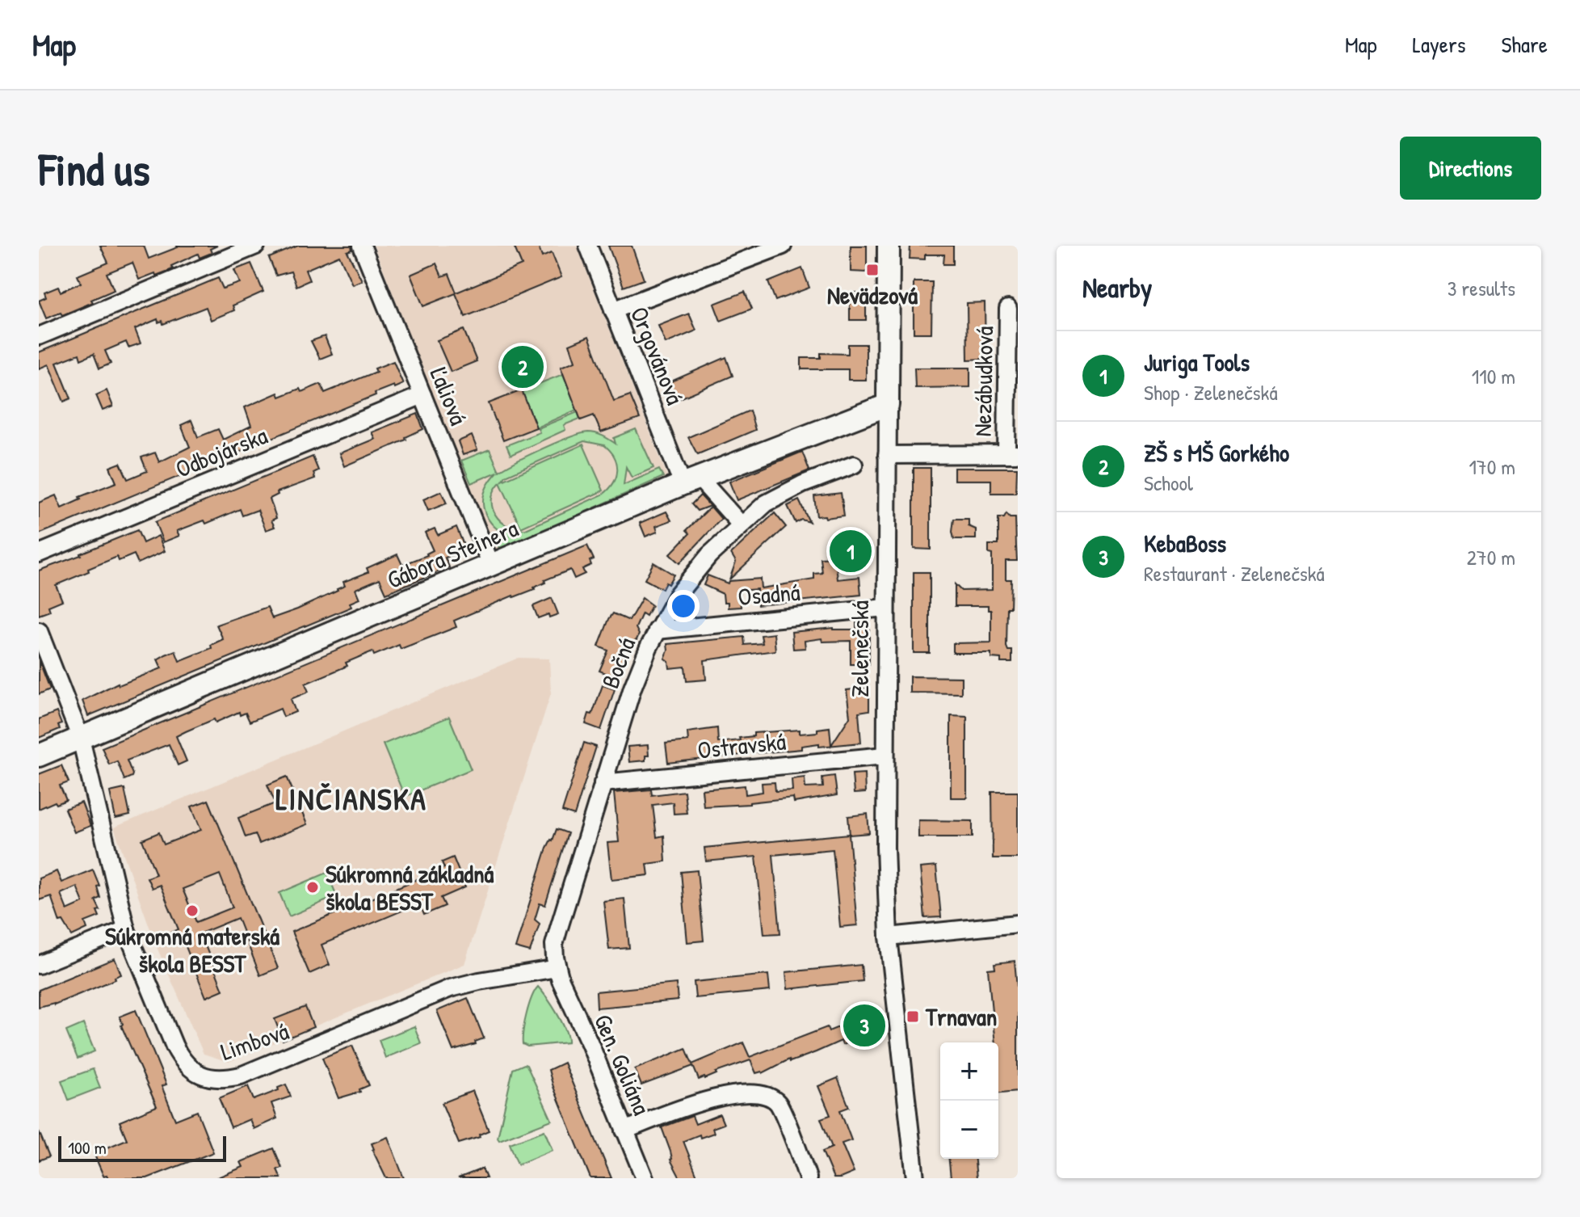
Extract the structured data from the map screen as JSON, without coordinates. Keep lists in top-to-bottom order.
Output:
{
  "streets": {
    "main road": ["Gábora Steinera", "Zelenečská"],
    "street": [
      "Orgovánová",
      "Nezábudková",
      "Ľaliová",
      "Odbojárska",
      "Osadná",
      "Bočná",
      "Ostravská",
      "Limbová",
      "Gen. Goliána"
    ]
  },
  "crossings": [
    ["Orgovánová", "Gábora Steinera"],
    ["Ľaliová", "Odbojárska"],
    ["Ľaliová", "Gábora Steinera"],
    ["Gábora Steinera", "Zelenečská"],
    ["Gábora Steinera", "Limbová"],
    ["Osadná", "Zelenečská"],
    ["Osadná", "Bočná"],
    ["Zelenečská", "Ostravská"],
    ["Bočná", "Ostravská"],
    ["Bočná", "Limbová"],
    ["Bočná", "Gen. Goliána"],
    ["Limbová", "Gen. Goliána"]
  ],
  "districts": ["LINČIANSKA"],
  "places": {
    "transit": ["Nevädzová", "Trnavan"],
    "other": ["Súkromná základná škola BESST", "Súkromná materská škola BESST"]
  },
  "scale_bar": "100 m",
  "page": {
    "header": "Map",
    "nav": ["Map", "Layers", "Share"],
    "buttons": "Directions",
    "title": "Find us",
    "heading": ["Nearby", "3 results"],
    "list": [
      {
        "mark": "1",
        "name": "Juriga Tools",
        "note": "Shop · Zelenečská",
        "value": "110 m"
      },
      {
        "mark": "2",
        "name": "ZŠ s MŠ Gorkého",
        "note": "School",
        "value": "170 m"
      },
      {
        "mark": "3",
        "name": "KebaBoss",
        "note": "Restaurant · Zelenečská",
        "value": "270 m"
      }
    ],
    "pins": ["2", "1", "3"],
    "map_buttons": ["+", "−"],
    "scale": "100 m"
  }
}
